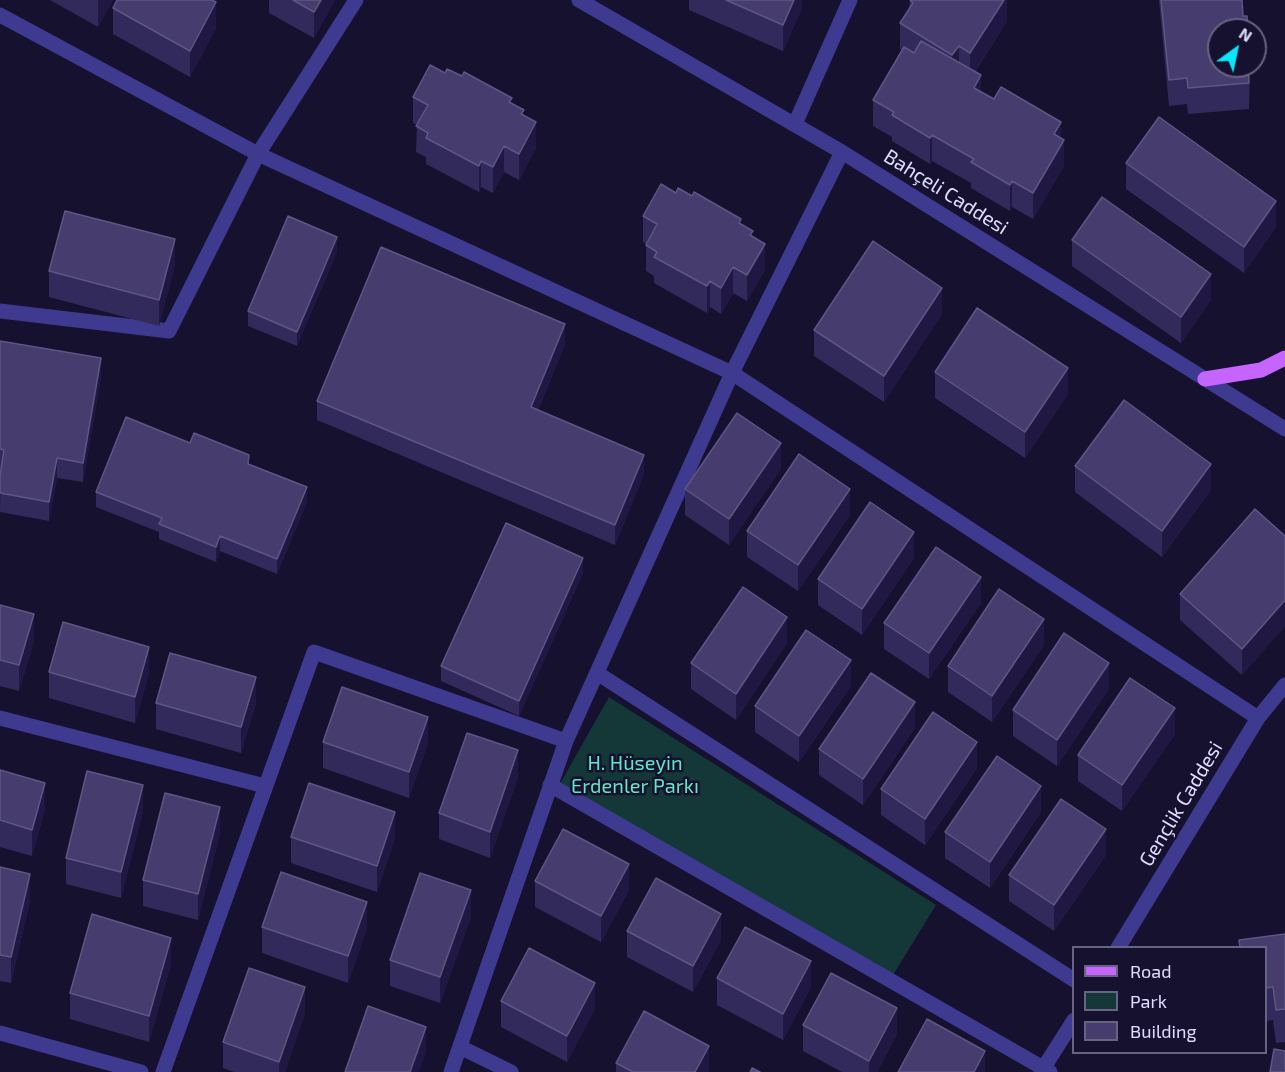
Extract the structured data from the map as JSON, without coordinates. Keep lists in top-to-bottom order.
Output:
{
  "streets": {
    "street": ["Bahçeli Caddesi", "Gençlik Caddesi"]
  },
  "parks": ["H. Hüseyin Erdenler Parkı"],
  "legend": ["Road", "Park", "Building"],
  "north": "top right"
}
